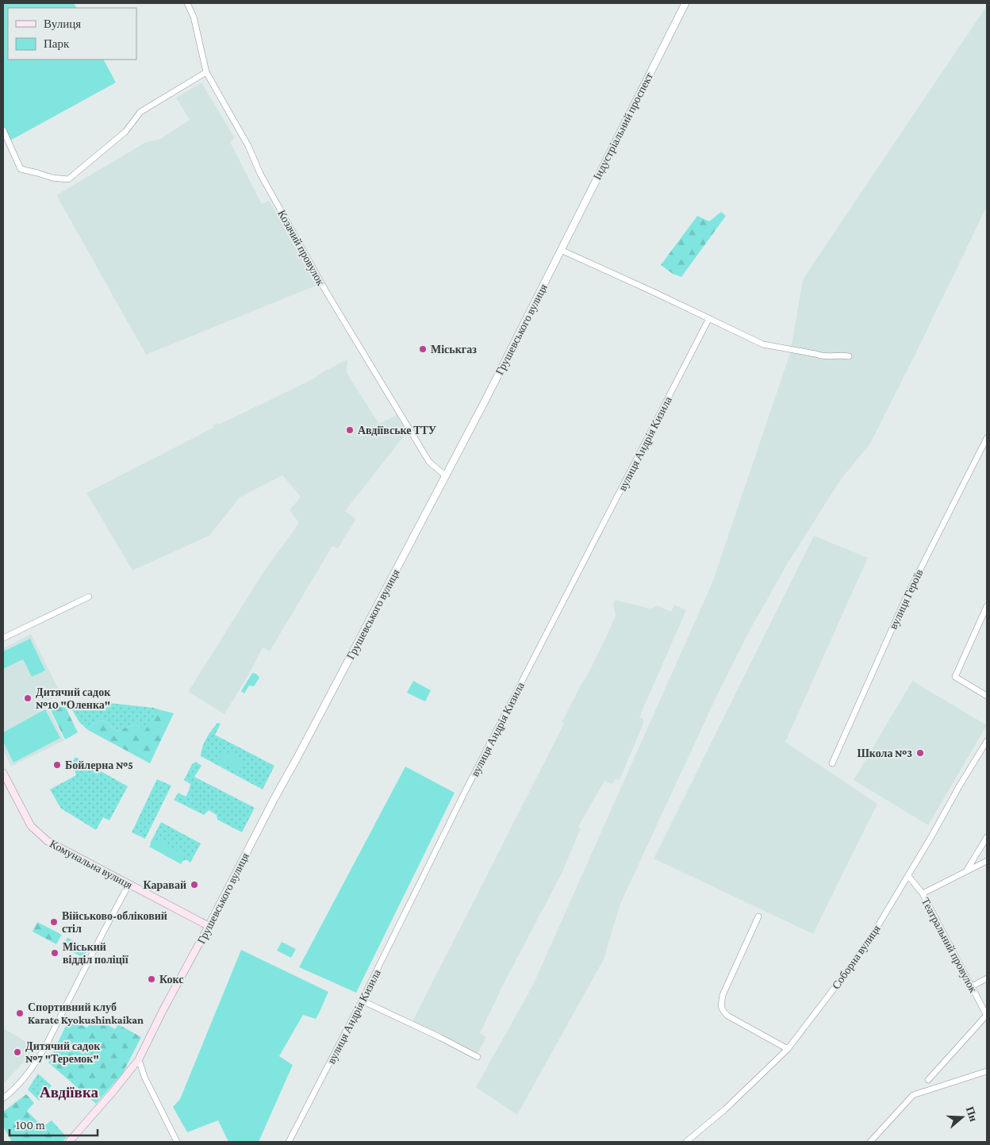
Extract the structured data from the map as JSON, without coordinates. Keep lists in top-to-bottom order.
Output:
{
  "streets": {
    "main road": ["Грушевського вулиця", "Комунальна вулиця"],
    "street": [
      "Індустріальний проспект",
      "Козачий провулок",
      "вулиця Андрія Кизила",
      "вулиця Героїв",
      "Театральний провулок",
      "Соборна вулиця"
    ]
  },
  "crossings": [
    ["Індустріальний проспект", "Грушевського вулиця"],
    ["Козачий провулок", "Грушевського вулиця"],
    ["Грушевського вулиця", "Комунальна вулиця"],
    ["Театральний провулок", "Соборна вулиця"]
  ],
  "districts": ["Авдіївка"],
  "places": [
    "Міськгаз",
    "Авдіївське ТТУ",
    "Дитячий садок №10 \"Оленка\"",
    "Школа №3",
    "Бойлерна №5",
    "Каравай",
    "Військово-обліковий стіл",
    "Міський відділ поліції",
    "Кокс",
    "Спортивний клуб Karate Kyokushinkaikan",
    "Дитячий садок №7 \"Теремок\""
  ],
  "legend": ["Вулиця", "Парк"],
  "scale_bar": "100 m",
  "north": "right"
}
